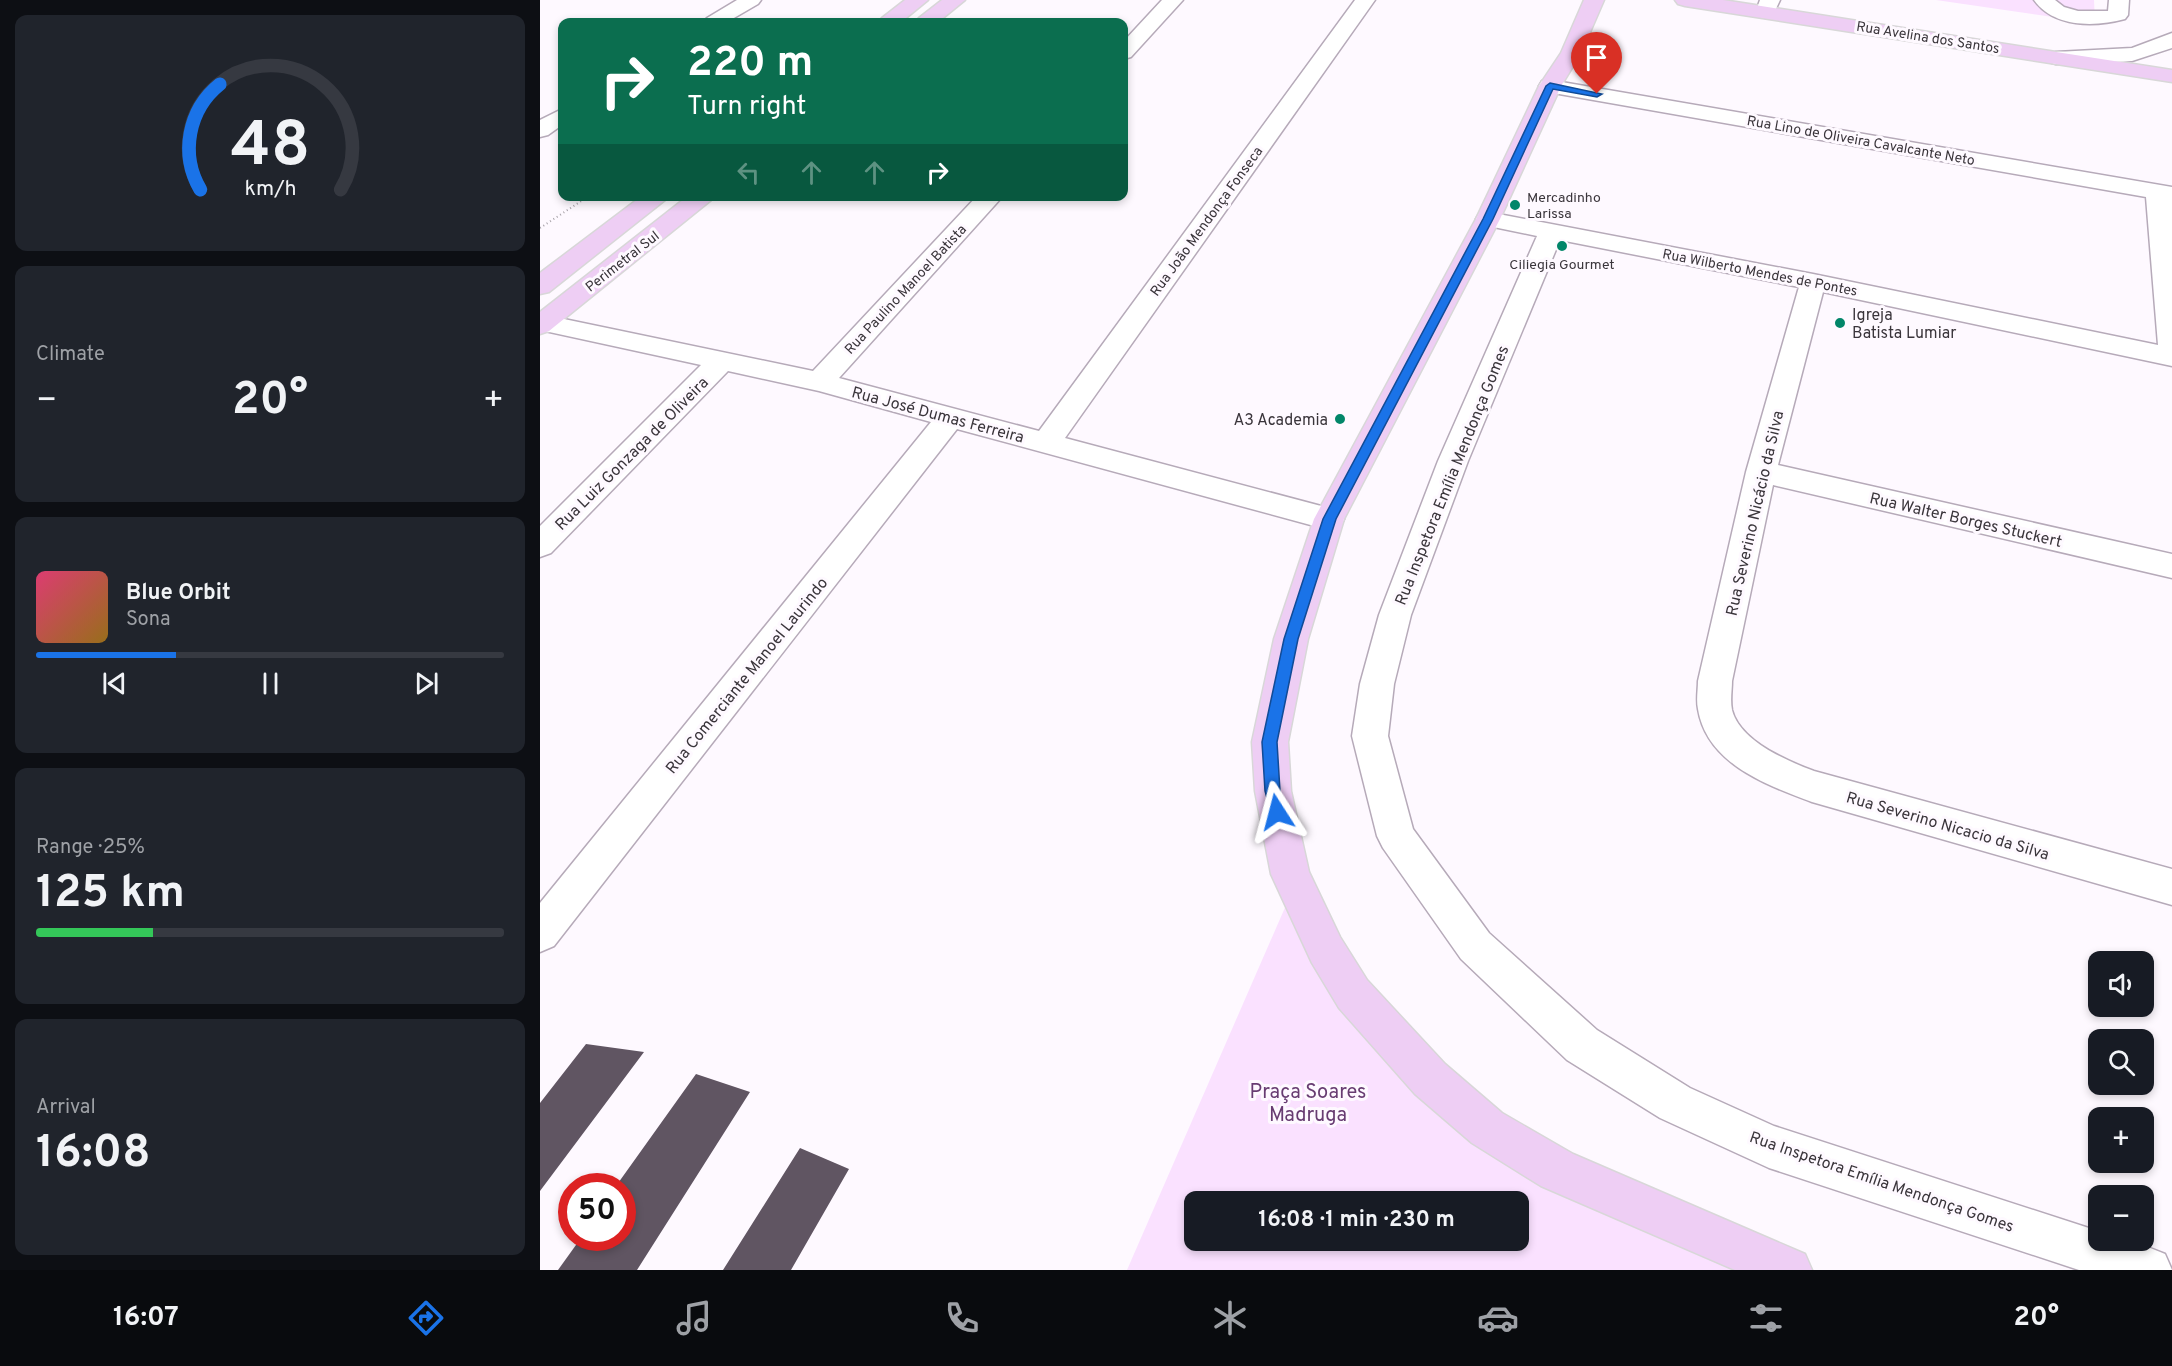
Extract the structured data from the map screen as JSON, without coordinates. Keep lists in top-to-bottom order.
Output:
{
  "streets": {
    "main road": ["Rua Avelina dos Santos", "Perimetral Sul"],
    "street": [
      "Rua Lino de Oliveira Cavalcante Neto",
      "Rua João Mendonça Fonseca",
      "Rua Wilberto Mendes de Pontes",
      "Rua Paulino Manoel Batista",
      "Rua José Dumas Ferreira",
      "Rua Luiz Gonzaga de Oliveira",
      "Rua Inspetora Emília Mendonça Gomes",
      "Rua Severino Nicácio da Silva",
      "Rua Walter Borges Stuckert",
      "Rua Comerciante Manoel Laurindo",
      "Rua Severino Nicacio da Silva"
    ]
  },
  "crossings": [
    ["Rua João Mendonça Fonseca", "Rua José Dumas Ferreira"],
    ["Perimetral Sul", "Rua José Dumas Ferreira"],
    ["Rua Wilberto Mendes de Pontes", "Rua Inspetora Emília Mendonça Gomes"],
    ["Rua Wilberto Mendes de Pontes", "Rua Severino Nicácio da Silva"],
    ["Rua Paulino Manoel Batista", "Rua José Dumas Ferreira"],
    ["Rua José Dumas Ferreira", "Rua Luiz Gonzaga de Oliveira"],
    ["Rua José Dumas Ferreira", "Rua Comerciante Manoel Laurindo"],
    ["Rua Severino Nicácio da Silva", "Rua Walter Borges Stuckert"],
    ["Rua Severino Nicácio da Silva", "Rua Severino Nicacio da Silva"]
  ],
  "parks": ["Praça Soares Madruga"],
  "places": [
    "Mercadinho Larissa",
    "Ciliegia Gourmet",
    "Igreja Batista Lumiar",
    "A3 Academia"
  ],
  "page": {
    "turn": ["220 m", "Turn right"],
    "tile": [
      "Climate",
      ["Range · 25%", "125 km"],
      ["Arrival", "16:08"]
    ],
    "heat": ["−", "20°", "+"],
    "song": ["Blue Orbit", "Sona"],
    "map_buttons": ["+", "−"],
    "limit": "50",
    "trip": "16:08 · 1 min · 230 m",
    "tabs": ["16:07", "20°"],
    "gauge": ["48", "km/h"]
  }
}
